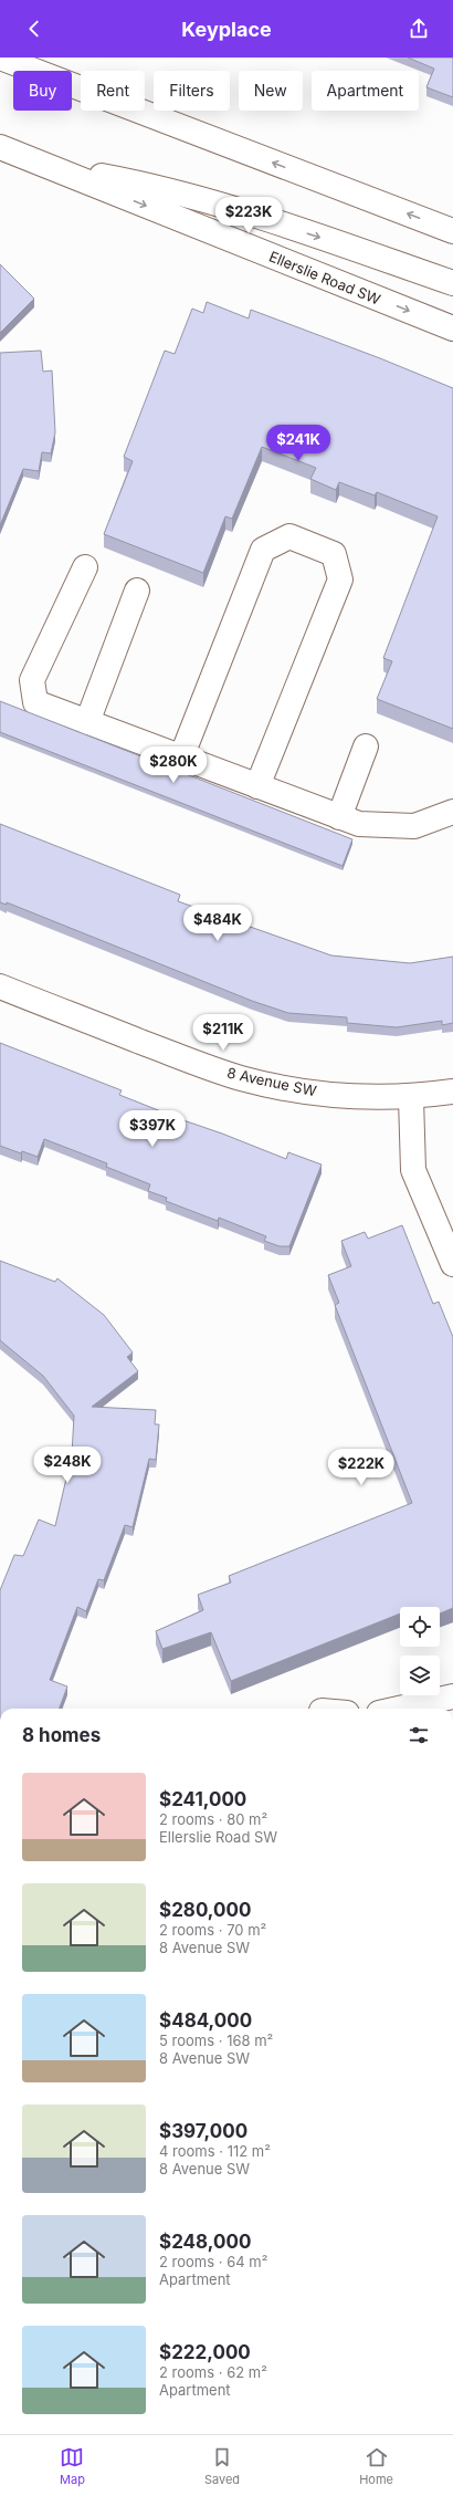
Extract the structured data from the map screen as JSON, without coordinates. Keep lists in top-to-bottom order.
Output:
{
  "streets": {
    "main road": ["Ellerslie Road SW", "8 Avenue SW"]
  },
  "page": {
    "header": "Keyplace",
    "chip": [
      "Buy",
      "Rent",
      "Filters",
      "New",
      "Apartment"
    ],
    "price": [
      "$223K",
      "$241K",
      "$280K",
      "$484K",
      "$211K",
      "$397K",
      "$248K",
      "$222K"
    ],
    "heading": "8 homes",
    "list": [
      {
        "name": "$241,000",
        "note": "2 rooms · 80 m² · Ellerslie Road SW"
      },
      {
        "name": "$280,000",
        "note": "2 rooms · 70 m² · 8 Avenue SW"
      },
      {
        "name": "$484,000",
        "note": "5 rooms · 168 m² · 8 Avenue SW"
      },
      {
        "name": "$397,000",
        "note": "4 rooms · 112 m² · 8 Avenue SW"
      },
      {
        "name": "$248,000",
        "note": "2 rooms · 64 m² · Apartment"
      },
      {
        "name": "$222,000",
        "note": "2 rooms · 62 m² · Apartment"
      }
    ],
    "tabs": ["Map", "Saved", "Home"]
  }
}
